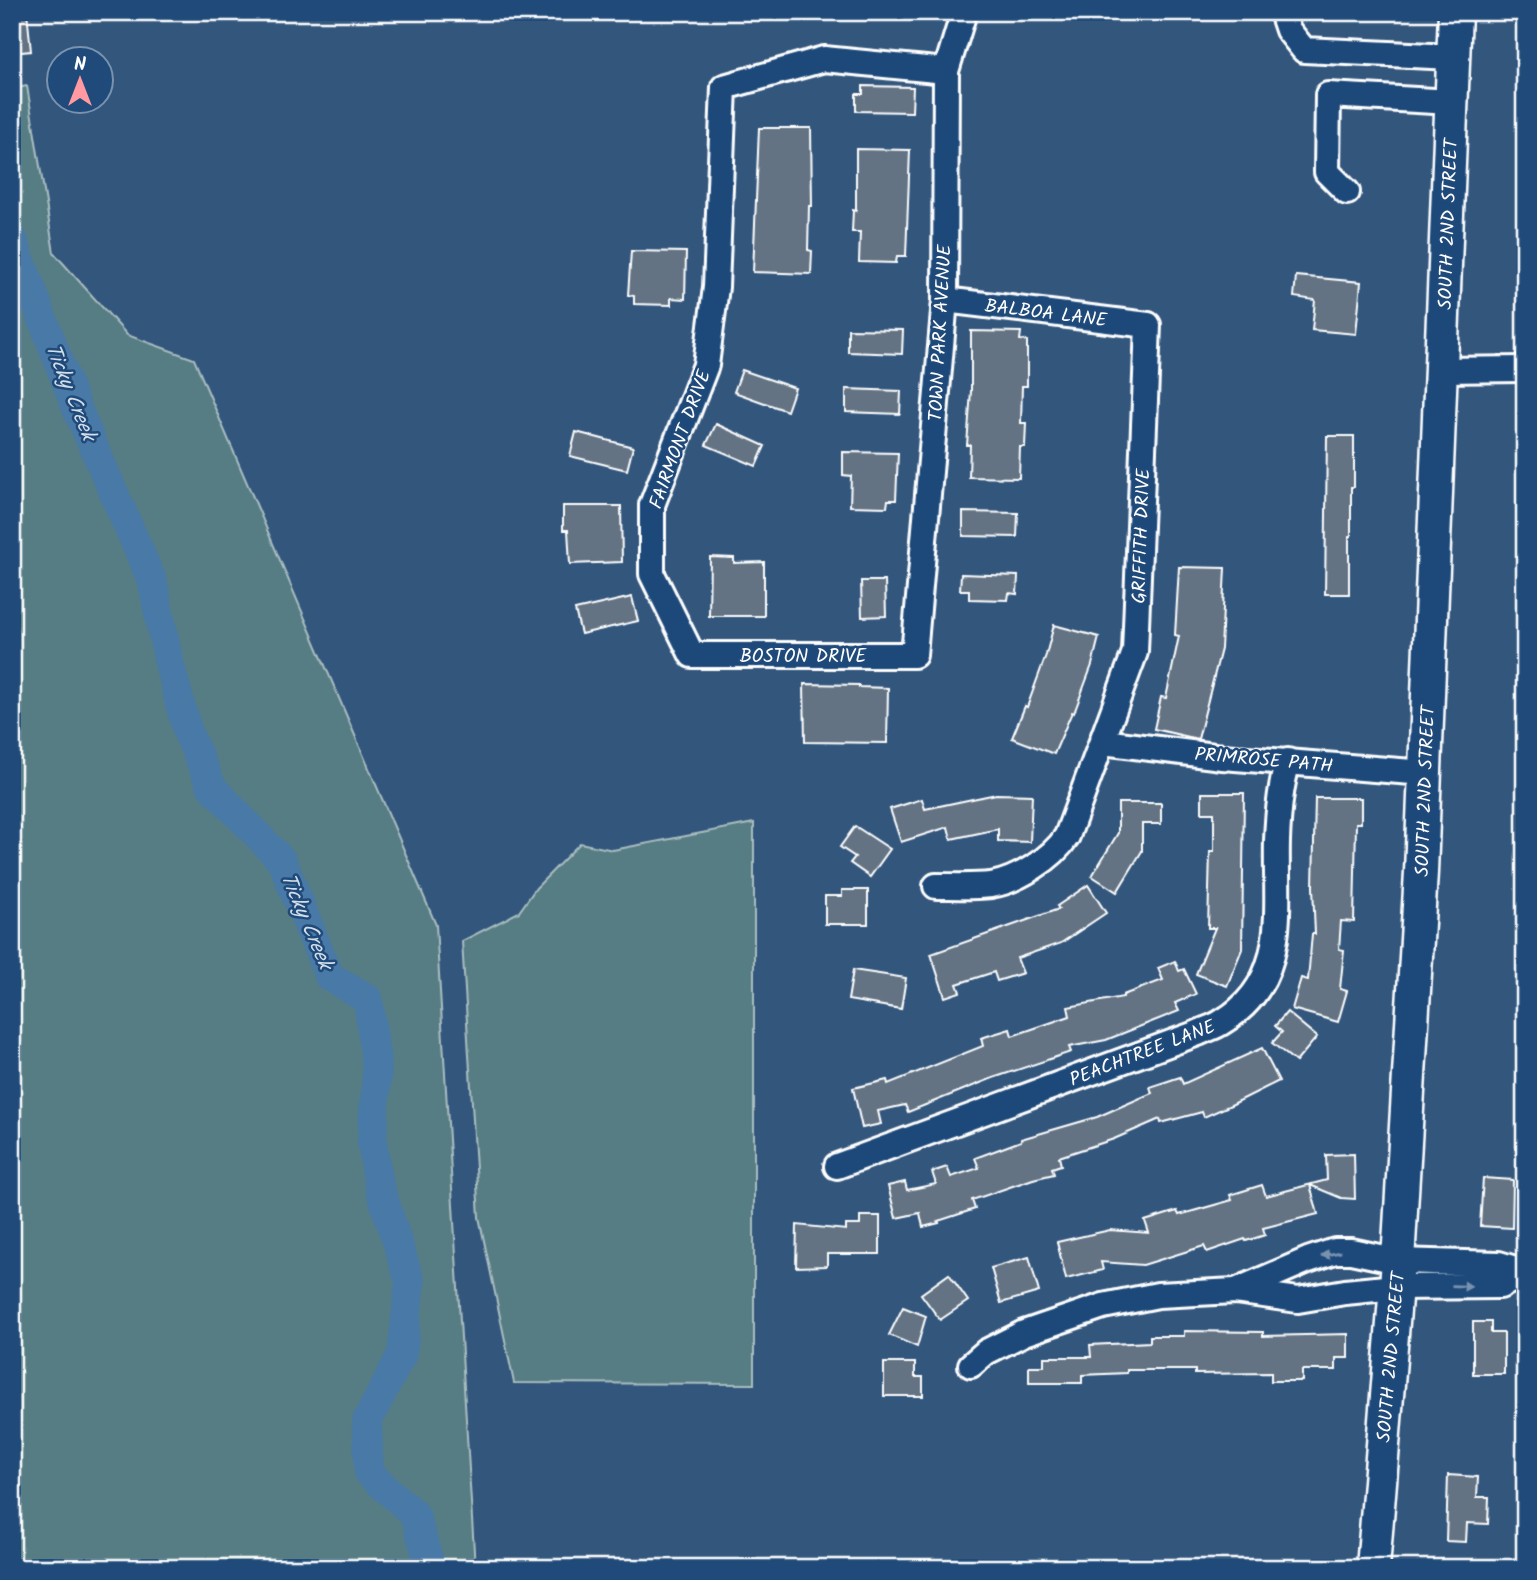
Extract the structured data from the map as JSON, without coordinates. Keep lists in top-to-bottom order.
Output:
{
  "streets": {
    "main road": ["SOUTH 2ND STREET"],
    "street": [
      "BALBOA LANE",
      "TOWN PARK AVENUE",
      "FAIRMONT DRIVE",
      "GRIFFITH DRIVE",
      "BOSTON DRIVE",
      "PRIMROSE PATH",
      "PEACHTREE LANE"
    ]
  },
  "crossings": [
    ["SOUTH 2ND STREET", "PRIMROSE PATH"],
    ["BALBOA LANE", "TOWN PARK AVENUE"],
    ["BALBOA LANE", "GRIFFITH DRIVE"],
    ["TOWN PARK AVENUE", "FAIRMONT DRIVE"],
    ["TOWN PARK AVENUE", "BOSTON DRIVE"],
    ["FAIRMONT DRIVE", "BOSTON DRIVE"],
    ["GRIFFITH DRIVE", "PRIMROSE PATH"],
    ["PRIMROSE PATH", "PEACHTREE LANE"]
  ],
  "water": ["Ticky Creek"],
  "north": "top"
}
